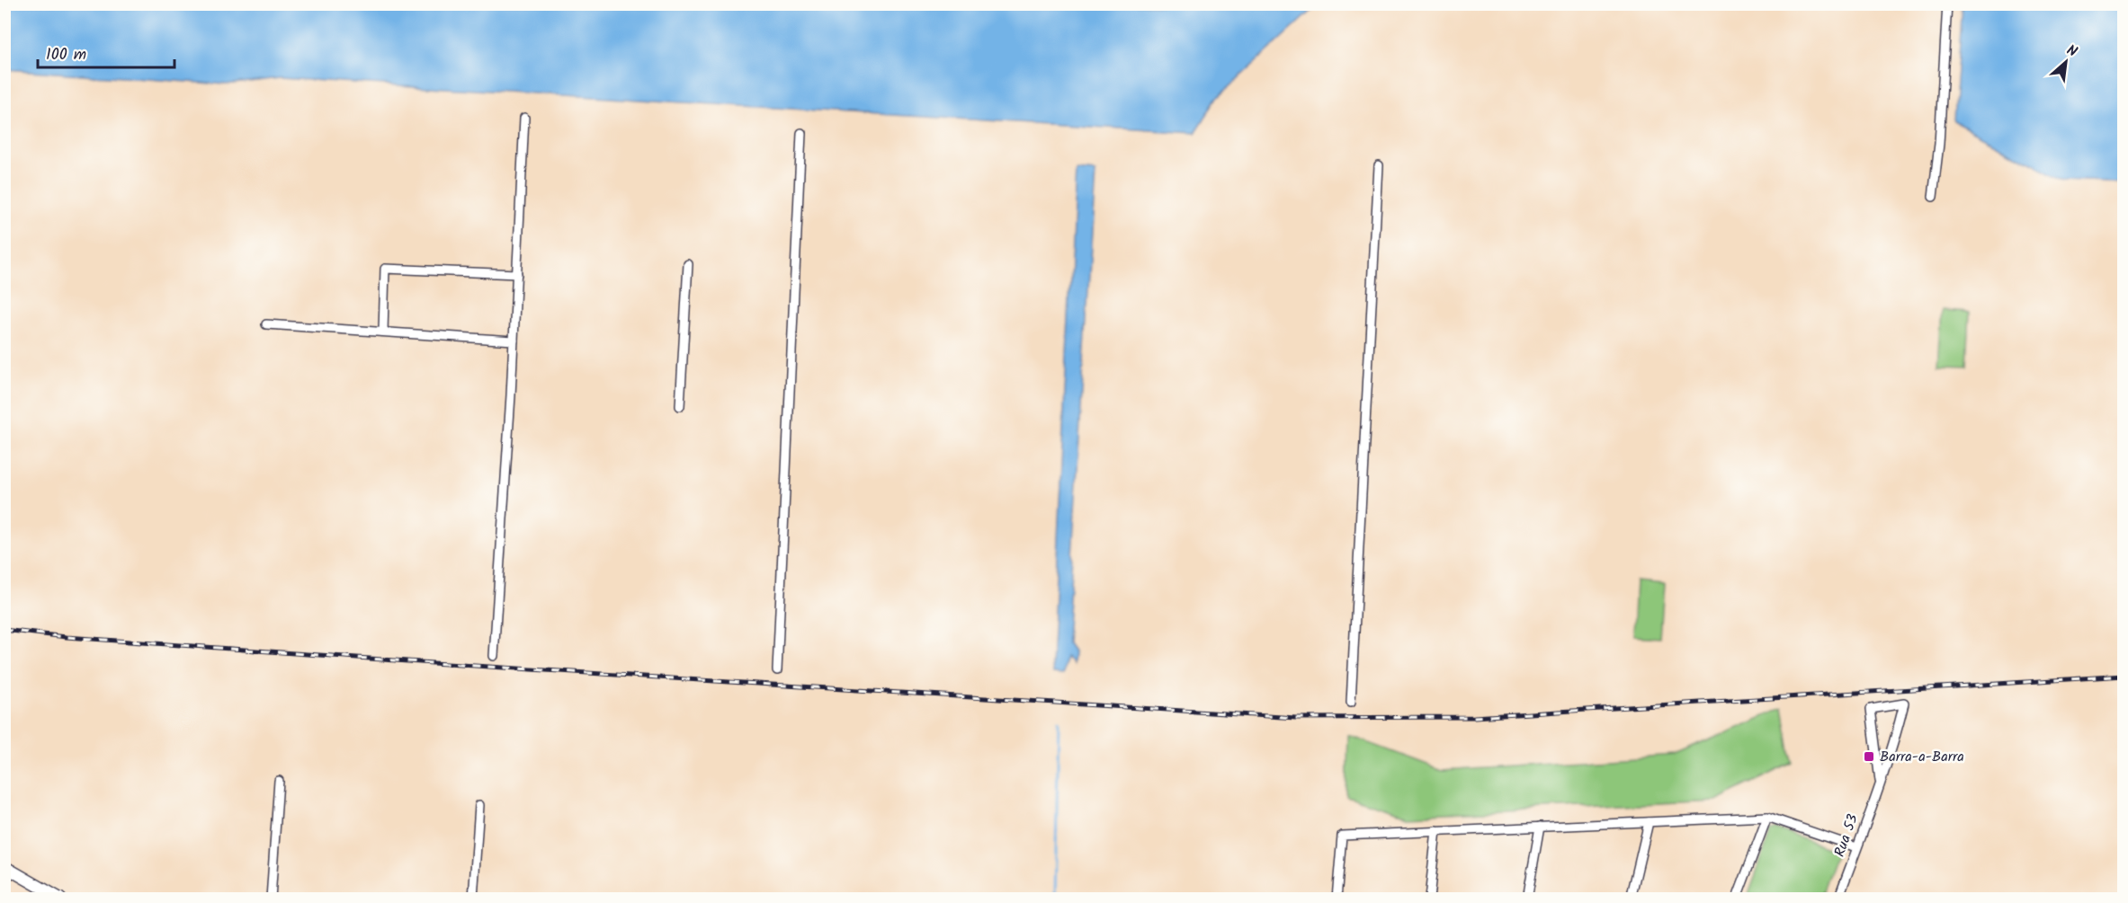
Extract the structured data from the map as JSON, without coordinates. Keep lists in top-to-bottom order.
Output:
{
  "streets": {
    "street": ["Rua 53"]
  },
  "places": {
    "transit": ["Barra-a-Barra"]
  },
  "scale_bar": "100 m",
  "north": "top right"
}
